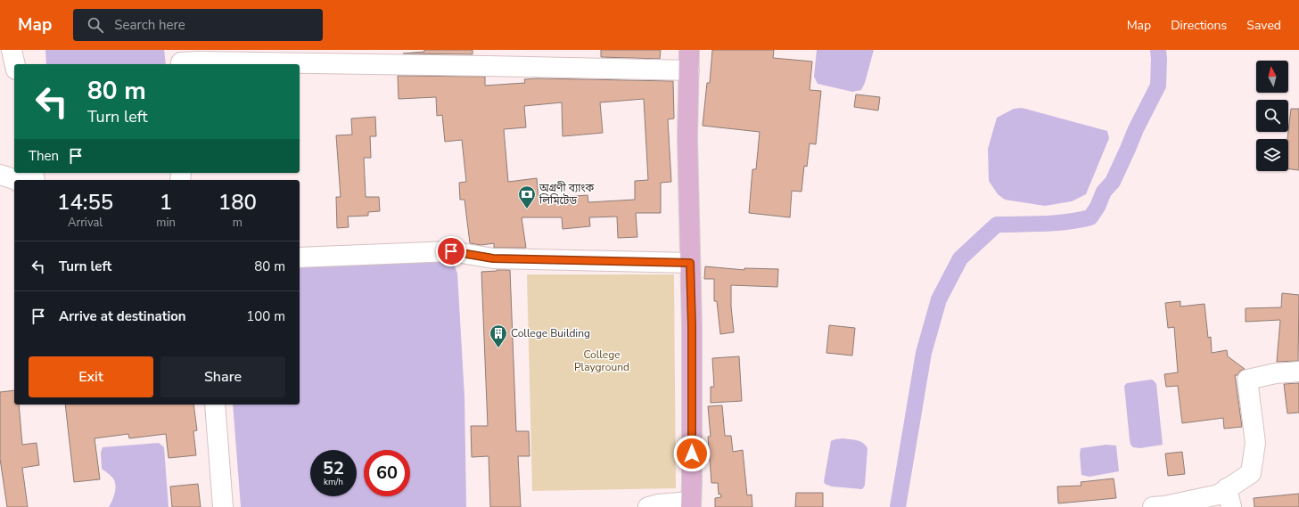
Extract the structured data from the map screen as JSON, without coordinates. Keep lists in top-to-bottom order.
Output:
{
  "parks": ["College Playground"],
  "places": {
    "bank": ["অগ্রণী ব্যাংক লিমিটেড"],
    "building": ["College Building"]
  },
  "north": "top",
  "page": {
    "header": "Map",
    "search": "Search here",
    "nav": ["Map", "Directions", "Saved"],
    "turn": ["80 m", "Turn left"],
    "then": "Then",
    "eta": [
      "14:55",
      "Arrival",
      "1",
      "min",
      "180",
      "m"
    ],
    "list": [
      {
        "name": "Turn left",
        "value": "80 m"
      },
      {
        "name": "Arrive at destination",
        "value": "100 m"
      }
    ],
    "buttons": ["Exit", "Share"],
    "speed": "52 km/h",
    "limit": "60"
  }
}
